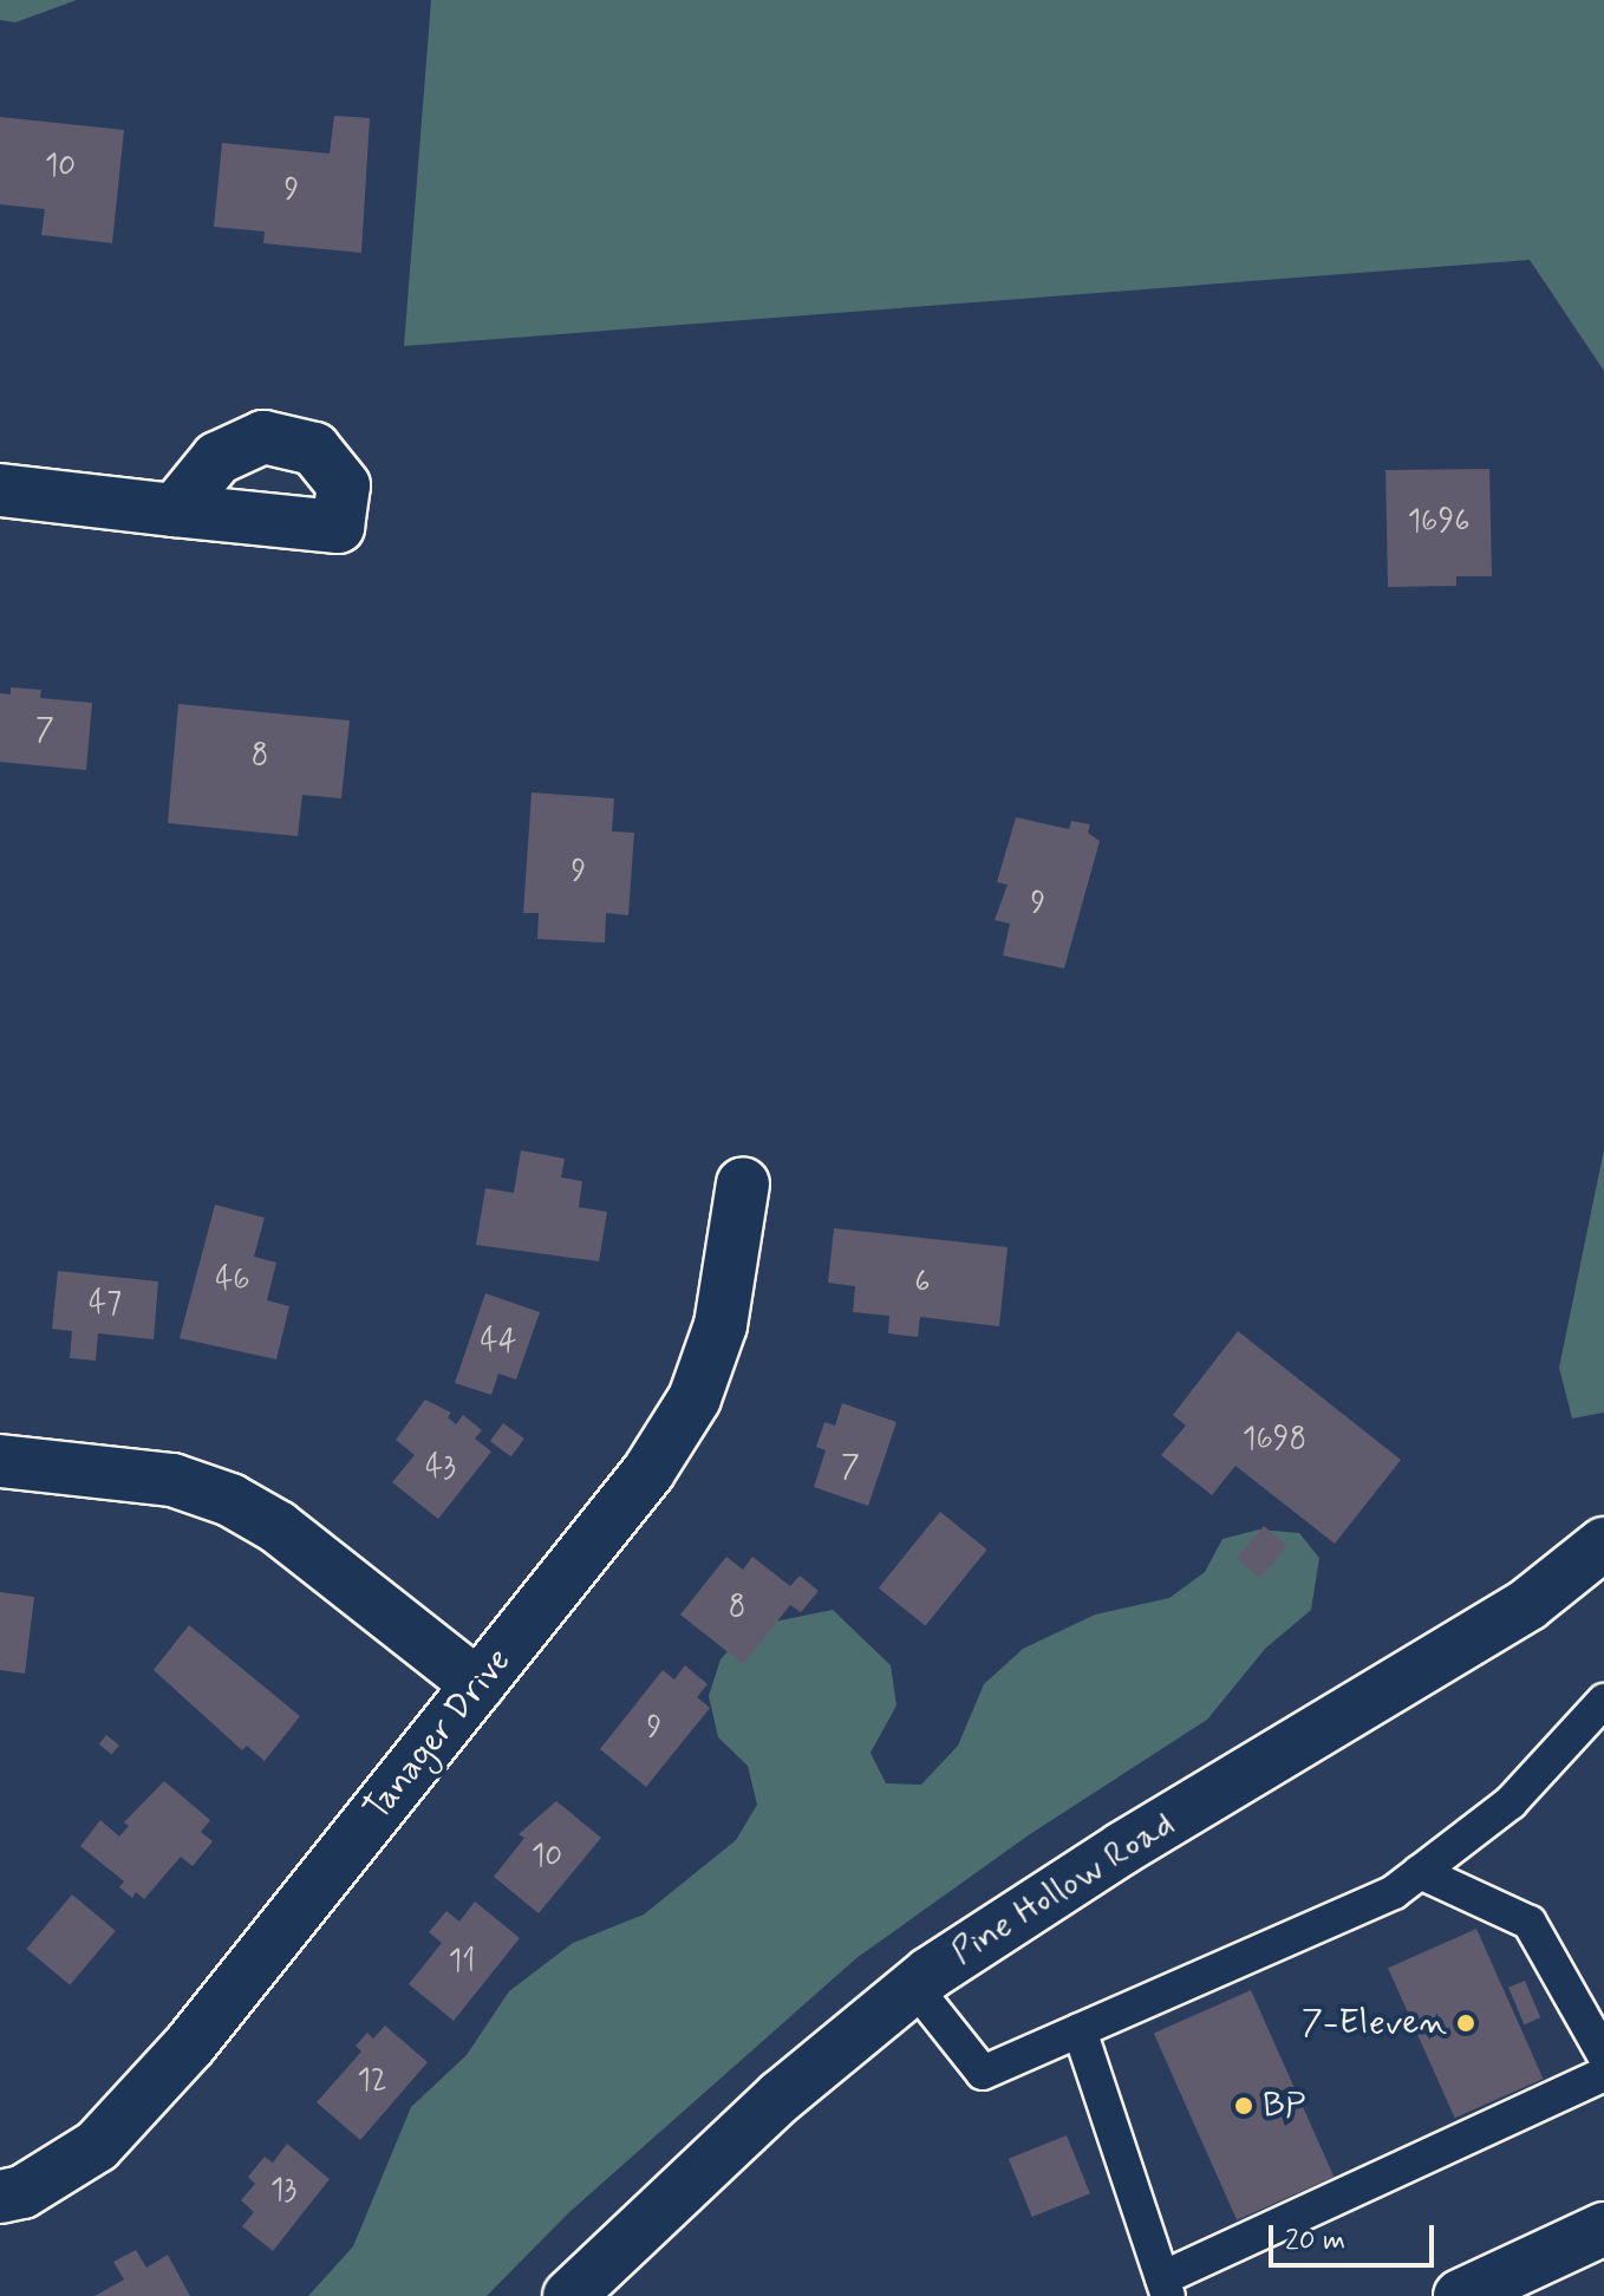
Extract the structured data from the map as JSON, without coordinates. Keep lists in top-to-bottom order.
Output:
{
  "streets": {
    "street": ["Tanager Drive", "Pine Hollow Road"]
  },
  "places": ["7-Eleven", "BP"],
  "house_numbers": [
    "10",
    "9",
    "1696",
    "7",
    "8",
    "9",
    "9",
    "46",
    "6",
    "47",
    "44",
    "1698",
    "43",
    "7",
    "8",
    "9",
    "10",
    "11",
    "12",
    "13"
  ],
  "scale_bar": "20 m"
}
